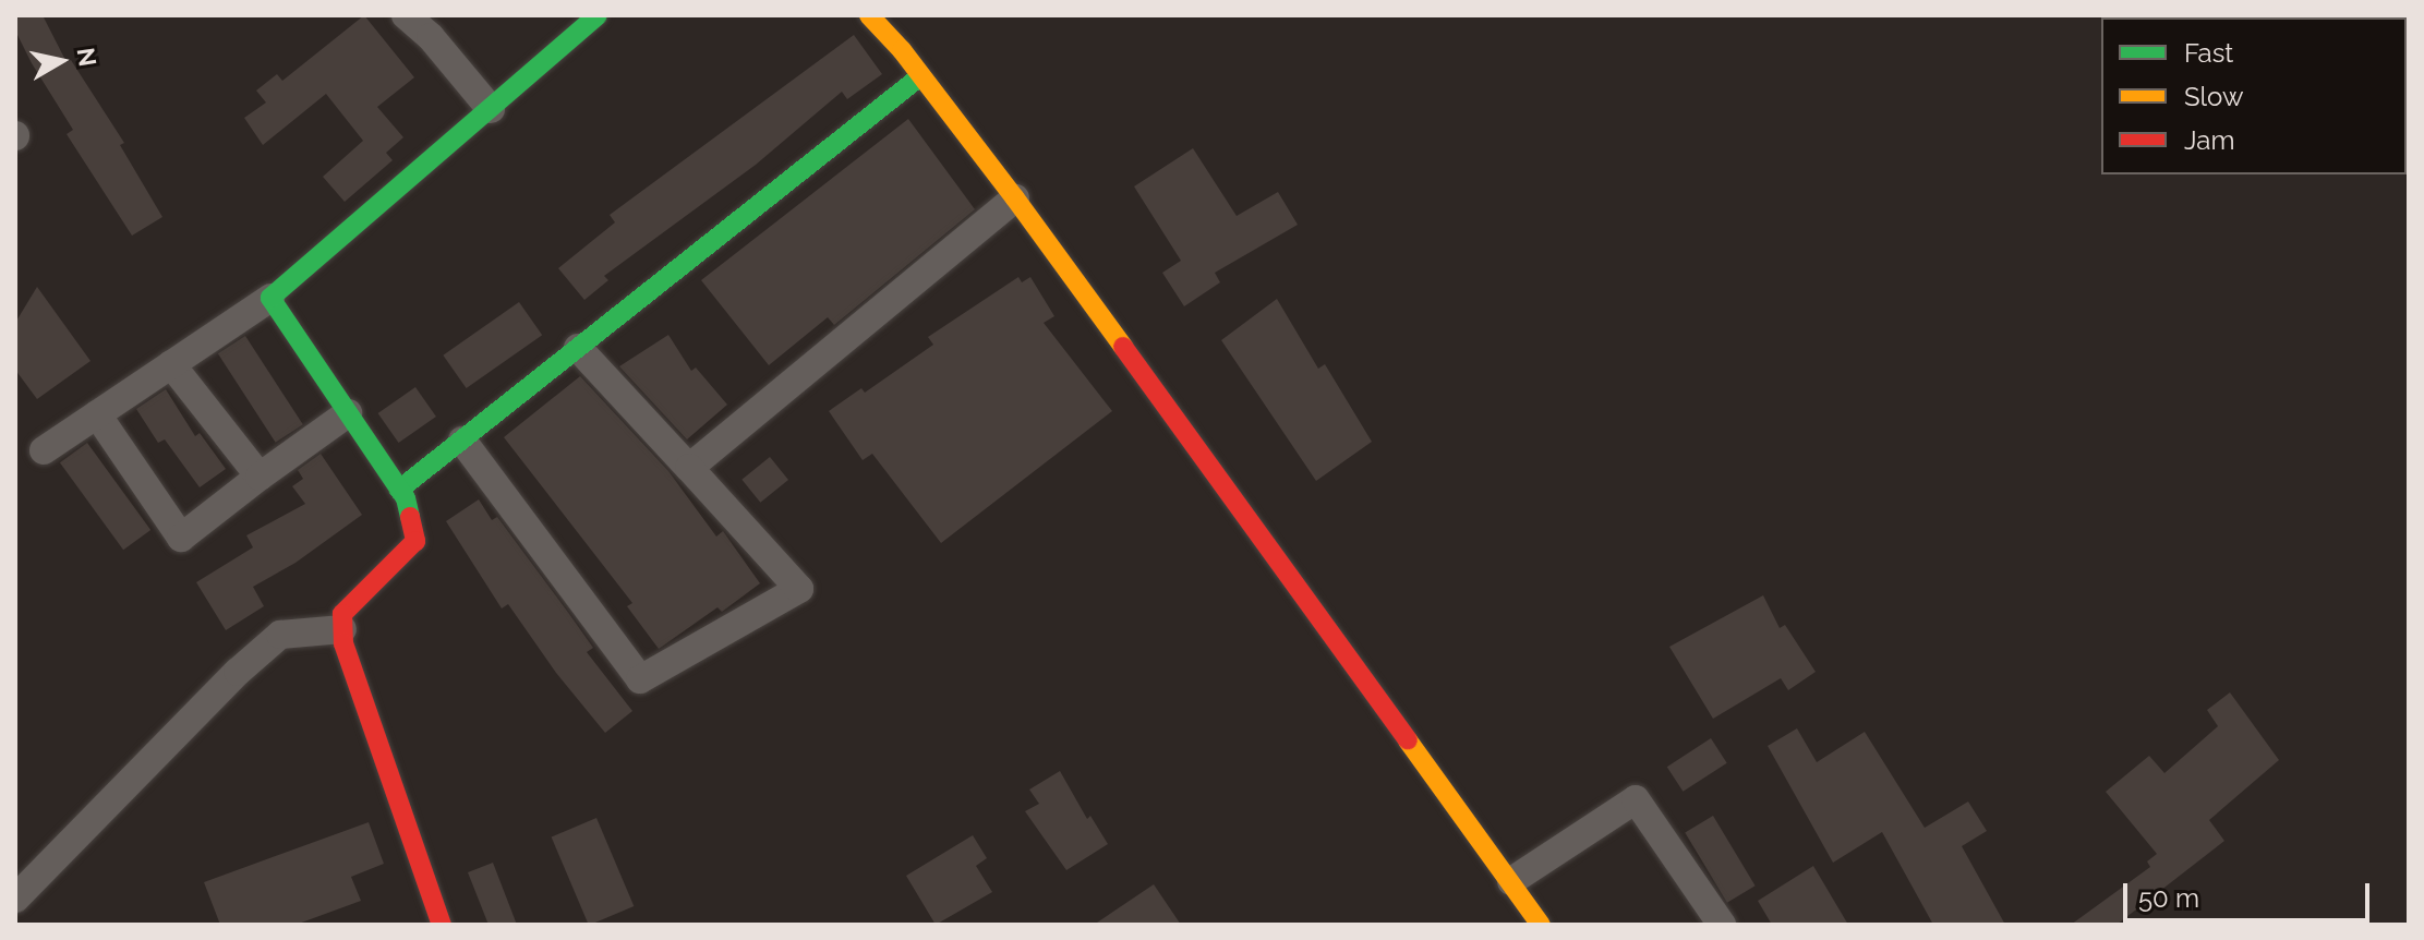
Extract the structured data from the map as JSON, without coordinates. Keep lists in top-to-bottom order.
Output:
{
  "legend": ["Fast", "Slow", "Jam"],
  "scale_bar": "50 m",
  "north": "right"
}
